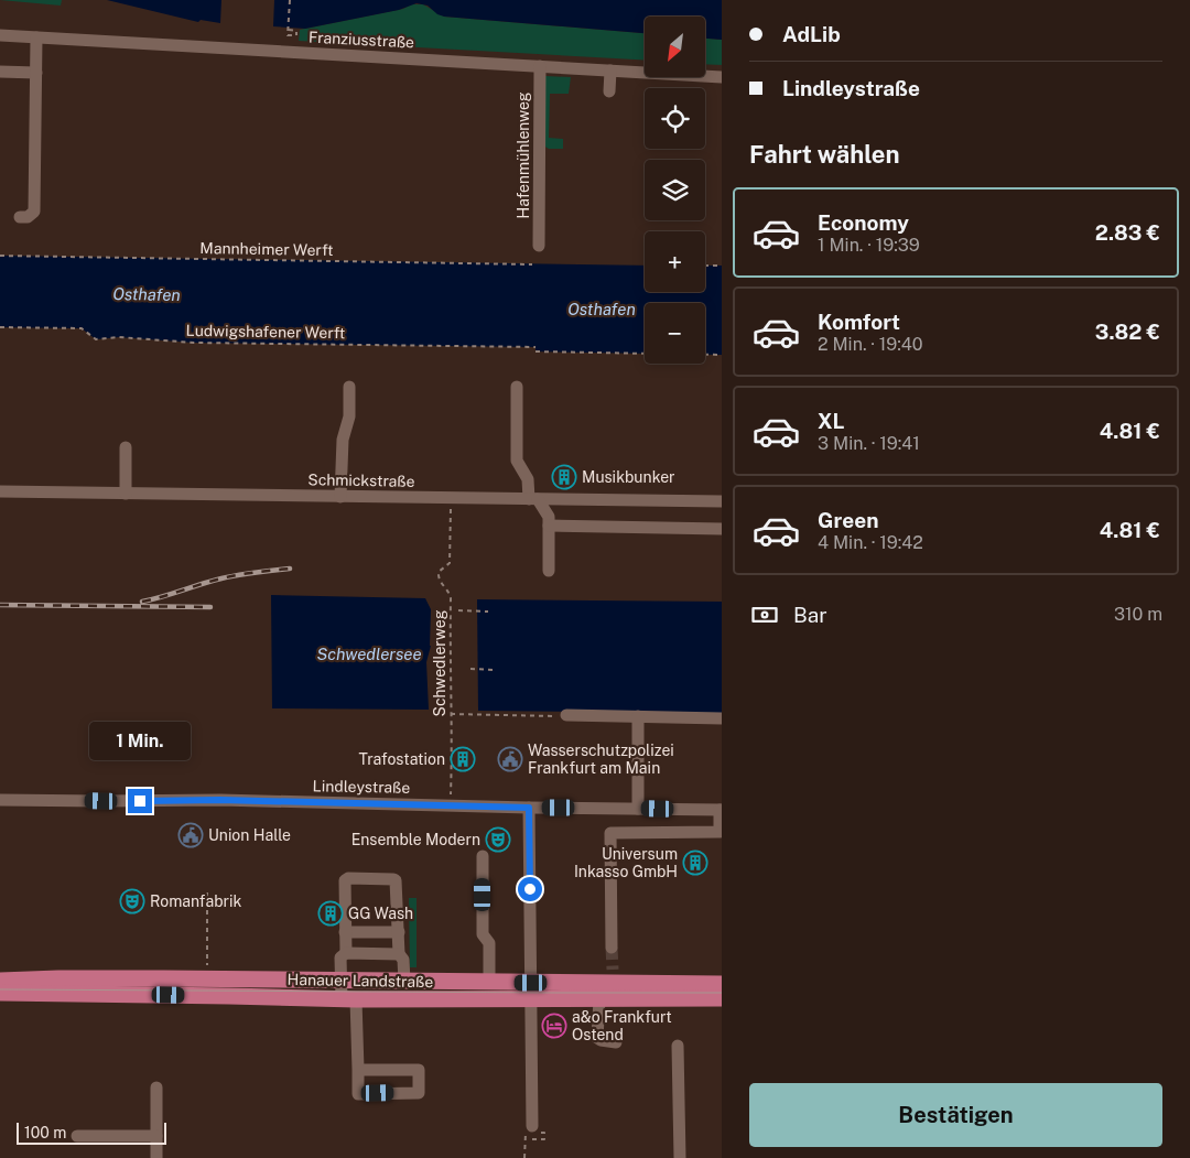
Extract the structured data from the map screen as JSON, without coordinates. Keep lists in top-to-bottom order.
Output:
{
  "streets": {
    "main road": ["Hanauer Landstraße"],
    "street": [
      "Franziusstraße",
      "Hafenmühlenweg",
      "Schmickstraße",
      "Lindleystraße"
    ],
    "path": ["Mannheimer Werft", "Ludwigshafener Werft", "Schwedlerweg"]
  },
  "crossings": [
    ["Franziusstraße", "Hafenmühlenweg"],
    ["Schmickstraße", "Schwedlerweg"],
    ["Schwedlerweg", "Lindleystraße"]
  ],
  "water": ["Osthafen", "Schwedlersee"],
  "places": {
    "building": [
      "Musikbunker",
      "Trafostation",
      "Universum Inkasso GmbH",
      "GG Wash"
    ],
    "public building": ["Wasserschutzpolizei Frankfurt am Main", "Union Halle"],
    "theatre": ["Ensemble Modern", "Romanfabrik"],
    "hotel": ["a&o Frankfurt Ostend"]
  },
  "scale_bar": "100 m",
  "north": "bottom left",
  "page": {
    "banner": ["AdLib", "Lindleystraße"],
    "map_buttons": ["+", "−"],
    "heading": "Fahrt wählen",
    "list": [
      {
        "name": "Economy",
        "note": "1 Min. · 19:39",
        "value": "2.83 €"
      },
      {
        "name": "Komfort",
        "note": "2 Min. · 19:40",
        "value": "3.82 €"
      },
      {
        "name": "XL",
        "note": "3 Min. · 19:41",
        "value": "4.81 €"
      },
      {
        "name": "Green",
        "note": "4 Min. · 19:42",
        "value": "4.81 €"
      }
    ],
    "pay": ["Bar", "310 m"],
    "bubble": "1 Min.",
    "buttons": "Bestätigen",
    "scale": "100 m"
  }
}
